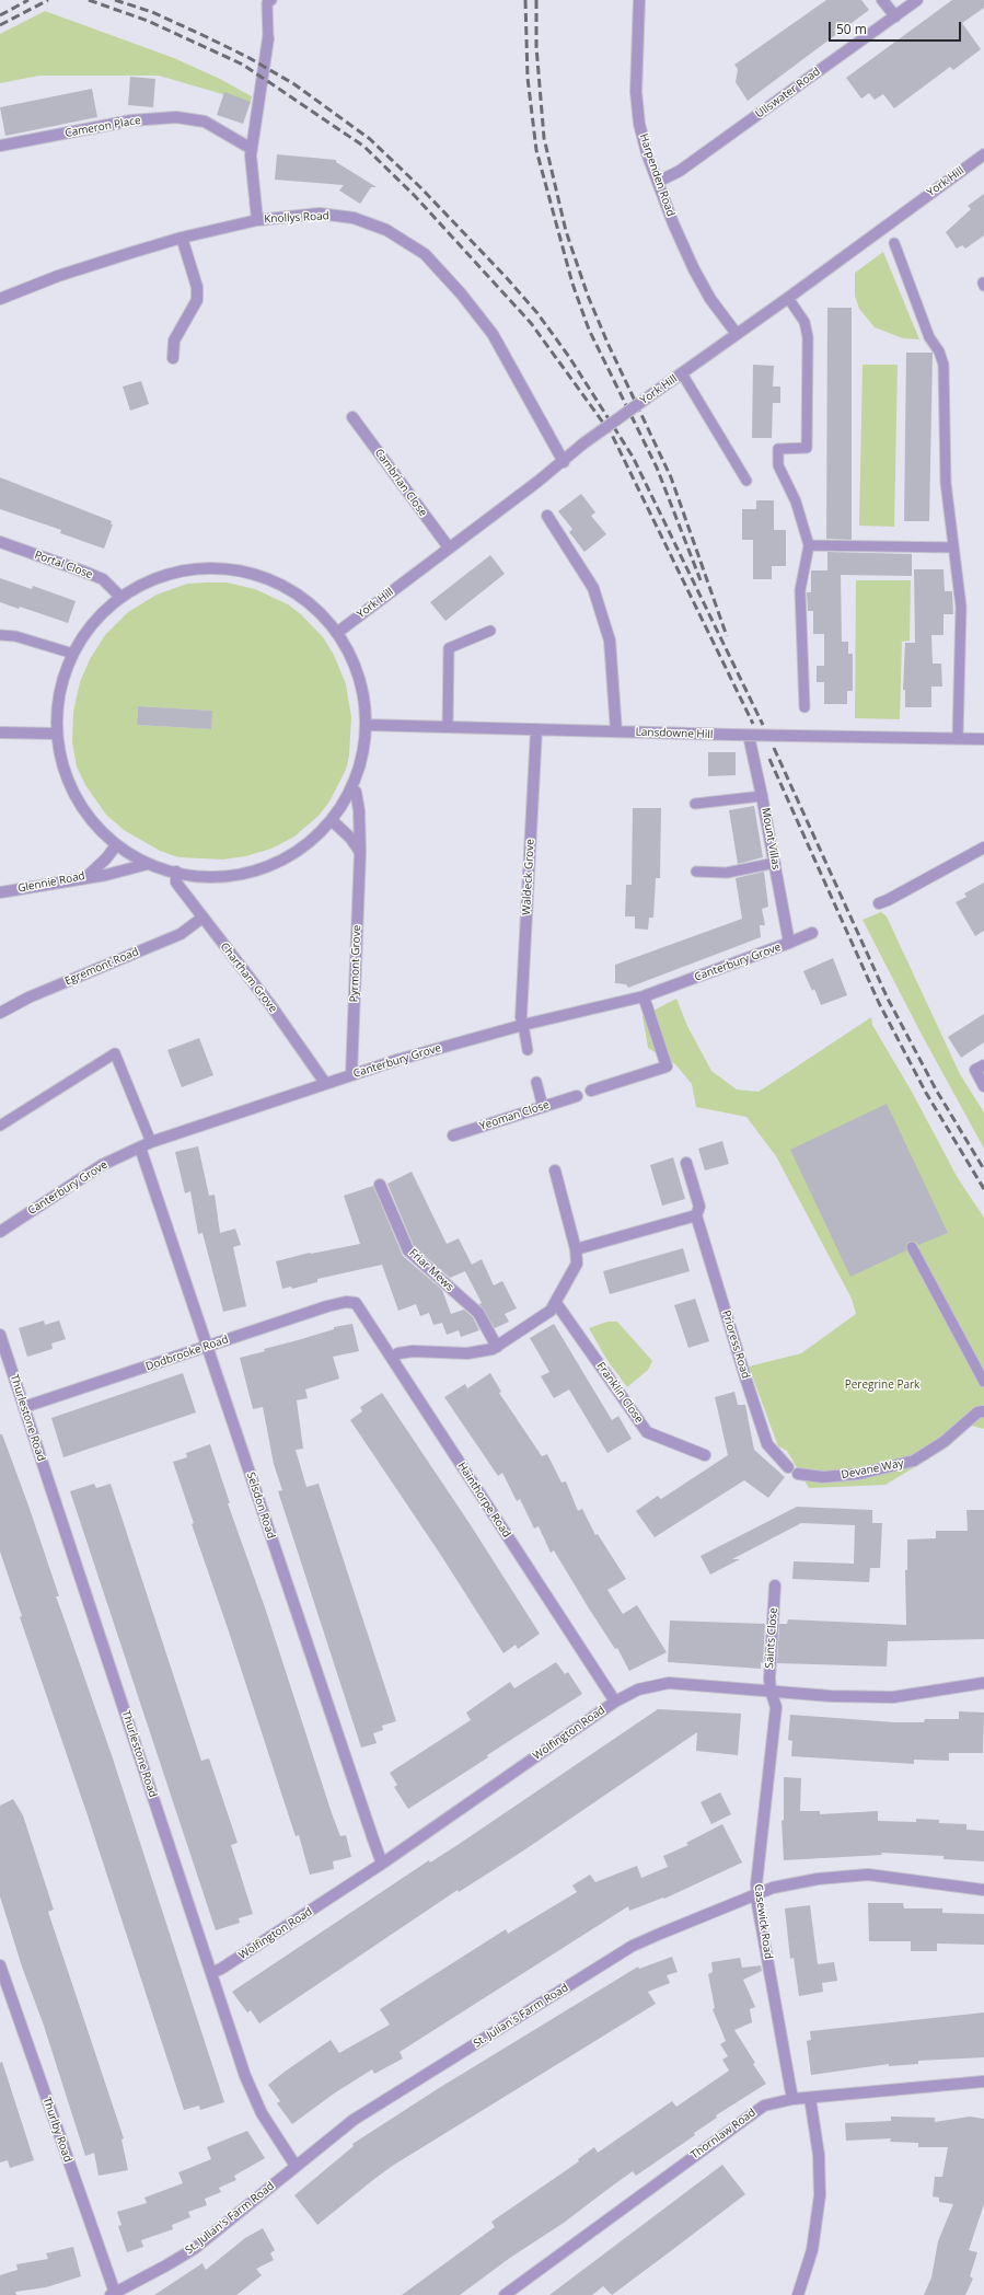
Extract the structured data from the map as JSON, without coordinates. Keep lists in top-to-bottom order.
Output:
{
  "streets": {
    "street": [
      "Ullswater Road",
      "Cameron Place",
      "Harpenden Road",
      "York Hill",
      "Knollys Road",
      "Cambrian Close",
      "Portal Close",
      "Lansdowne Hill",
      "Mount Villas",
      "Waldeck Grove",
      "Glennie Road",
      "Canterbury Grove",
      "Pyrmont Grove",
      "Egremont Road",
      "Chartham Grove",
      "Yeoman Close",
      "Friar Mews",
      "Prioress Road",
      "Dodbrooke Road",
      "Franklin Close",
      "Thurlestone Road",
      "Devane Way",
      "Hainthorpe Road",
      "Selsdon Road",
      "Saints Close",
      "Wolfington Road",
      "Casewick Road",
      "St. Julian's Farm Road",
      "Thurlby Road",
      "Thornlaw Road"
    ]
  },
  "crossings": [
    ["Ullswater Road", "Harpenden Road"],
    ["Harpenden Road", "York Hill"],
    ["York Hill", "Knollys Road"],
    ["York Hill", "Cambrian Close"],
    ["Lansdowne Hill", "Mount Villas"],
    ["Lansdowne Hill", "Waldeck Grove"],
    ["Mount Villas", "Canterbury Grove"],
    ["Waldeck Grove", "Canterbury Grove"],
    ["Canterbury Grove", "Pyrmont Grove"],
    ["Canterbury Grove", "Chartham Grove"],
    ["Canterbury Grove", "Selsdon Road"],
    ["Egremont Road", "Chartham Grove"],
    ["Prioress Road", "Devane Way"],
    ["Dodbrooke Road", "Thurlestone Road"],
    ["Dodbrooke Road", "Hainthorpe Road"],
    ["Dodbrooke Road", "Selsdon Road"],
    ["Thurlestone Road", "Wolfington Road"],
    ["Thurlestone Road", "St. Julian's Farm Road"],
    ["Hainthorpe Road", "Wolfington Road"],
    ["Selsdon Road", "Wolfington Road"],
    ["Saints Close", "Wolfington Road"],
    ["Saints Close", "Casewick Road"],
    ["Wolfington Road", "Casewick Road"],
    ["Casewick Road", "St. Julian's Farm Road"],
    ["Casewick Road", "Thornlaw Road"],
    ["St. Julian's Farm Road", "Thurlby Road"]
  ],
  "parks": ["Peregrine Park"],
  "scale_bar": "50 m"
}
